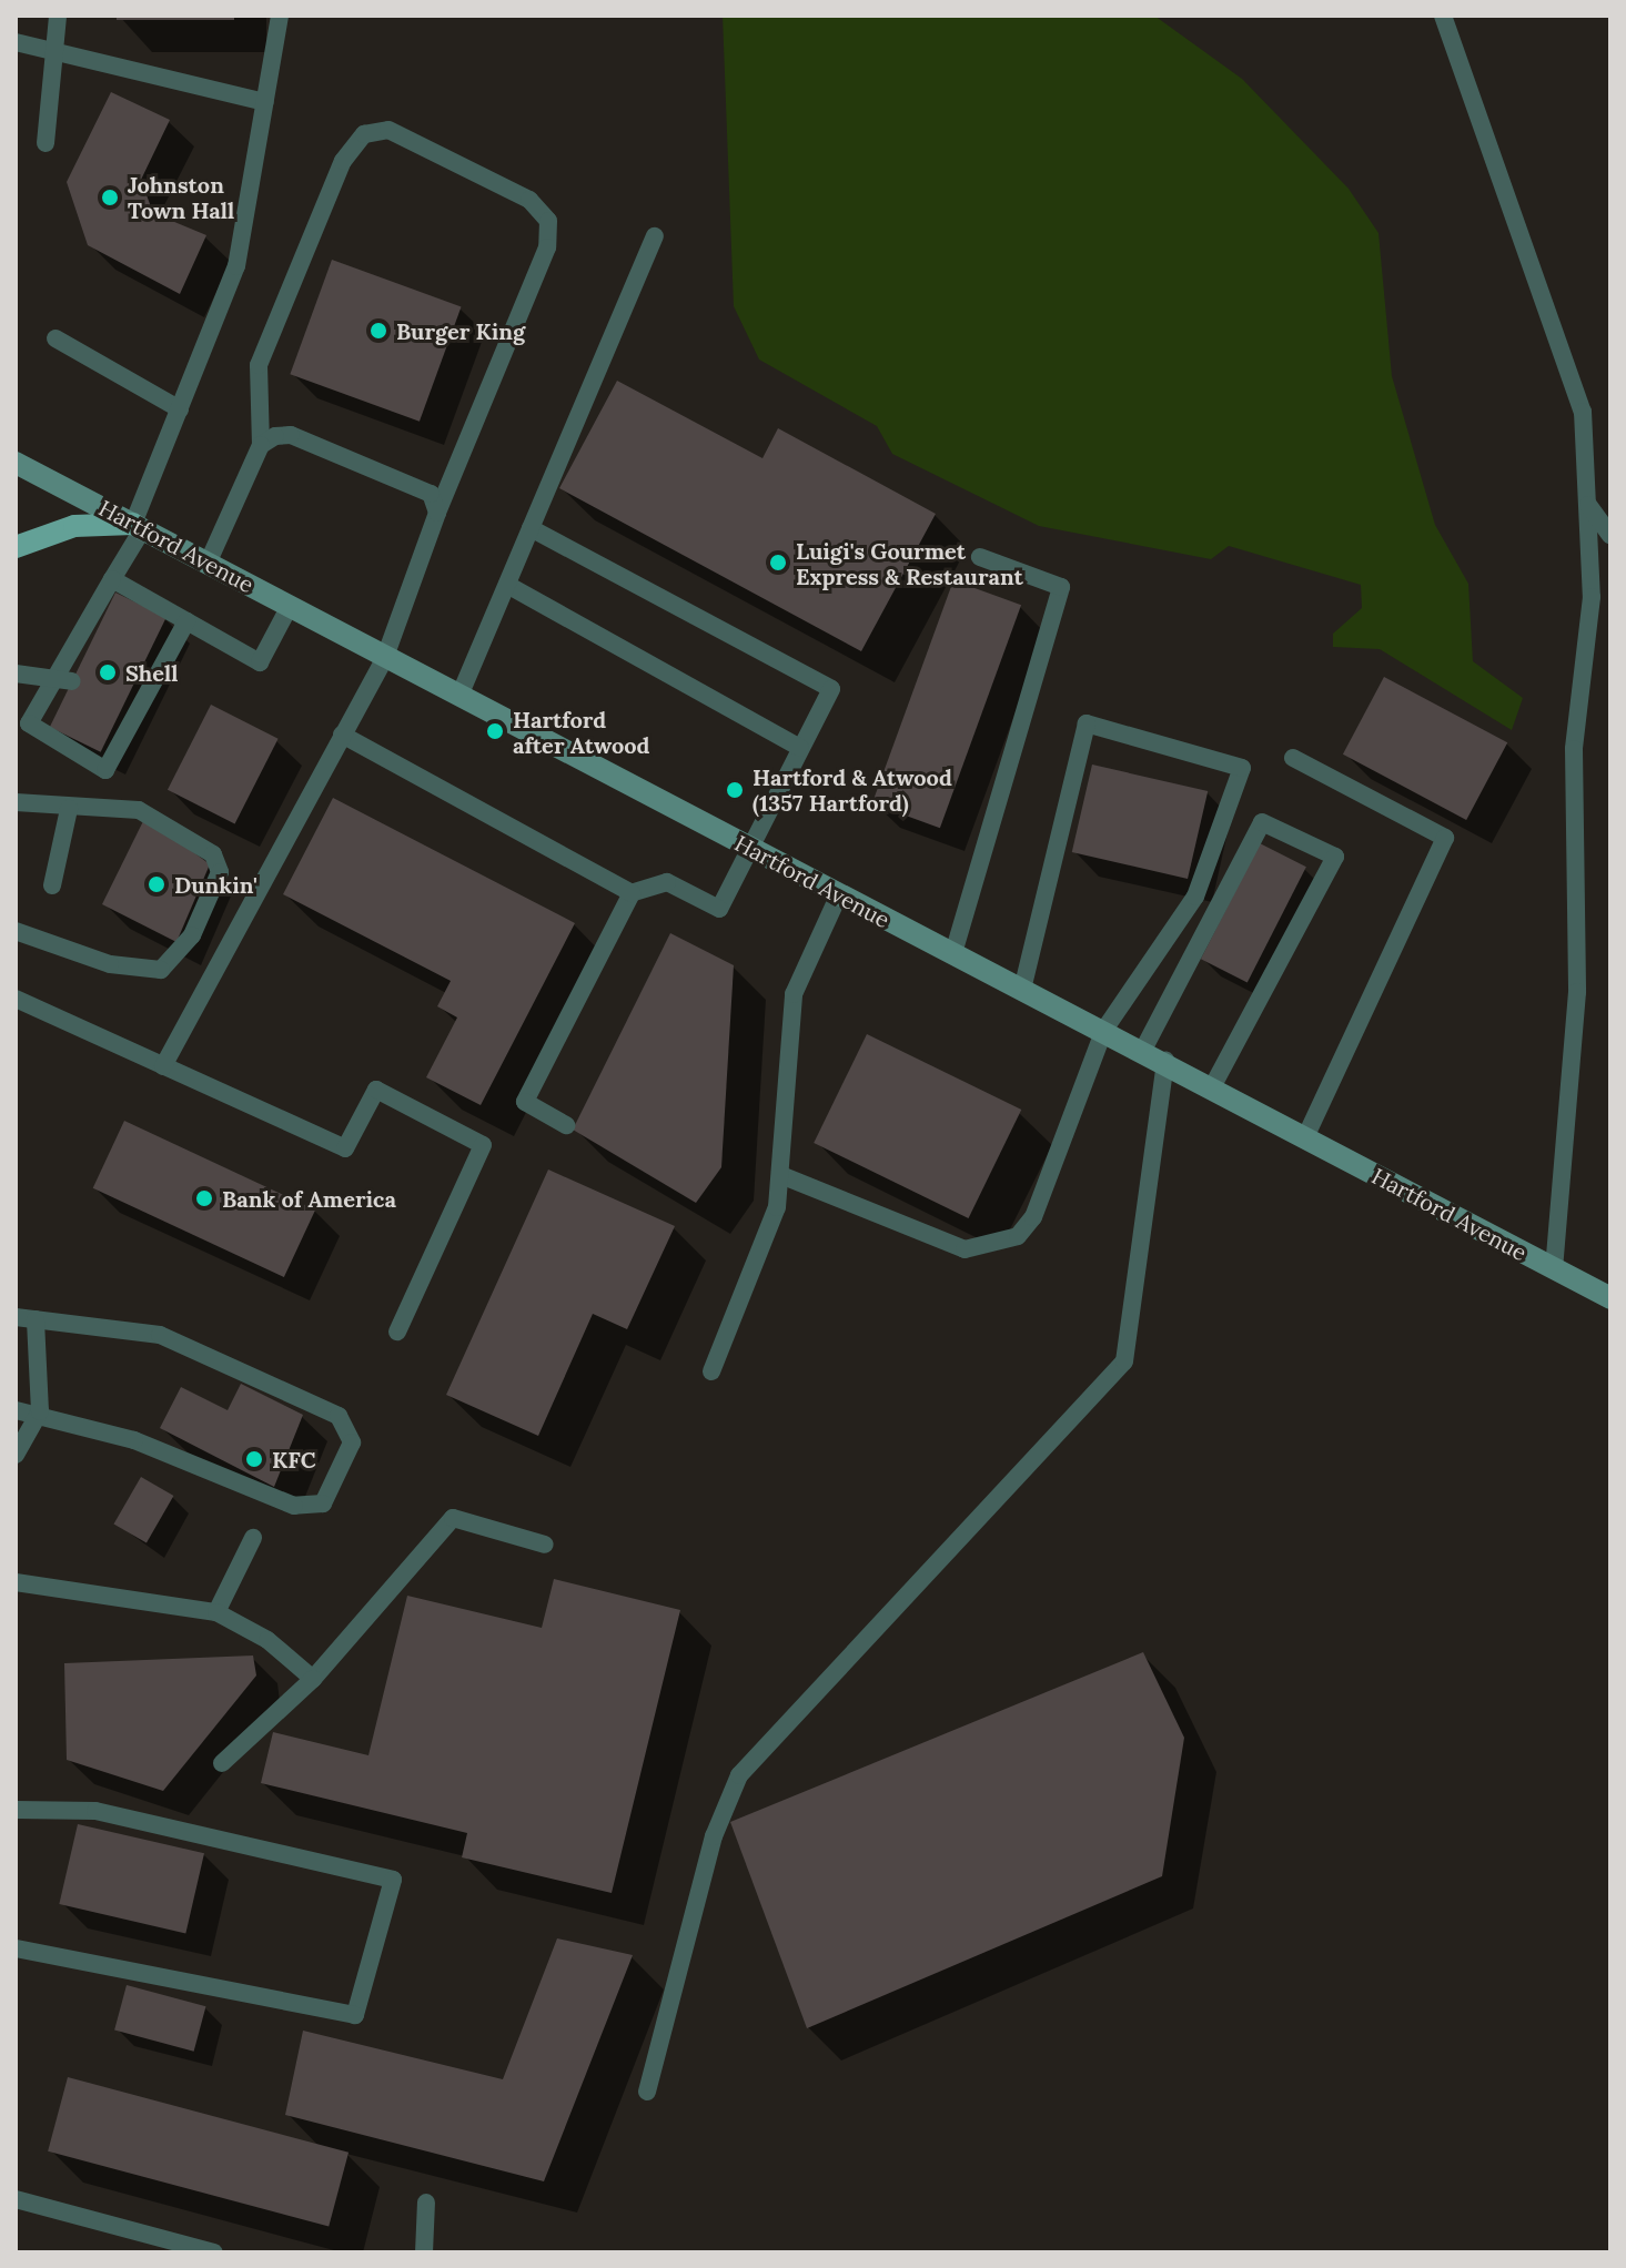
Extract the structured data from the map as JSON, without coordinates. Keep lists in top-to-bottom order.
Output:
{
  "streets": {
    "main road": ["Hartford Avenue"]
  },
  "places": [
    "Johnston Town Hall",
    "Burger King",
    "Luigi's Gourmet Express & Restaurant",
    "Shell",
    "Hartford after Atwood",
    "Hartford & Atwood (1357 Hartford)",
    "Dunkin'",
    "Bank of America",
    "KFC"
  ]
}
